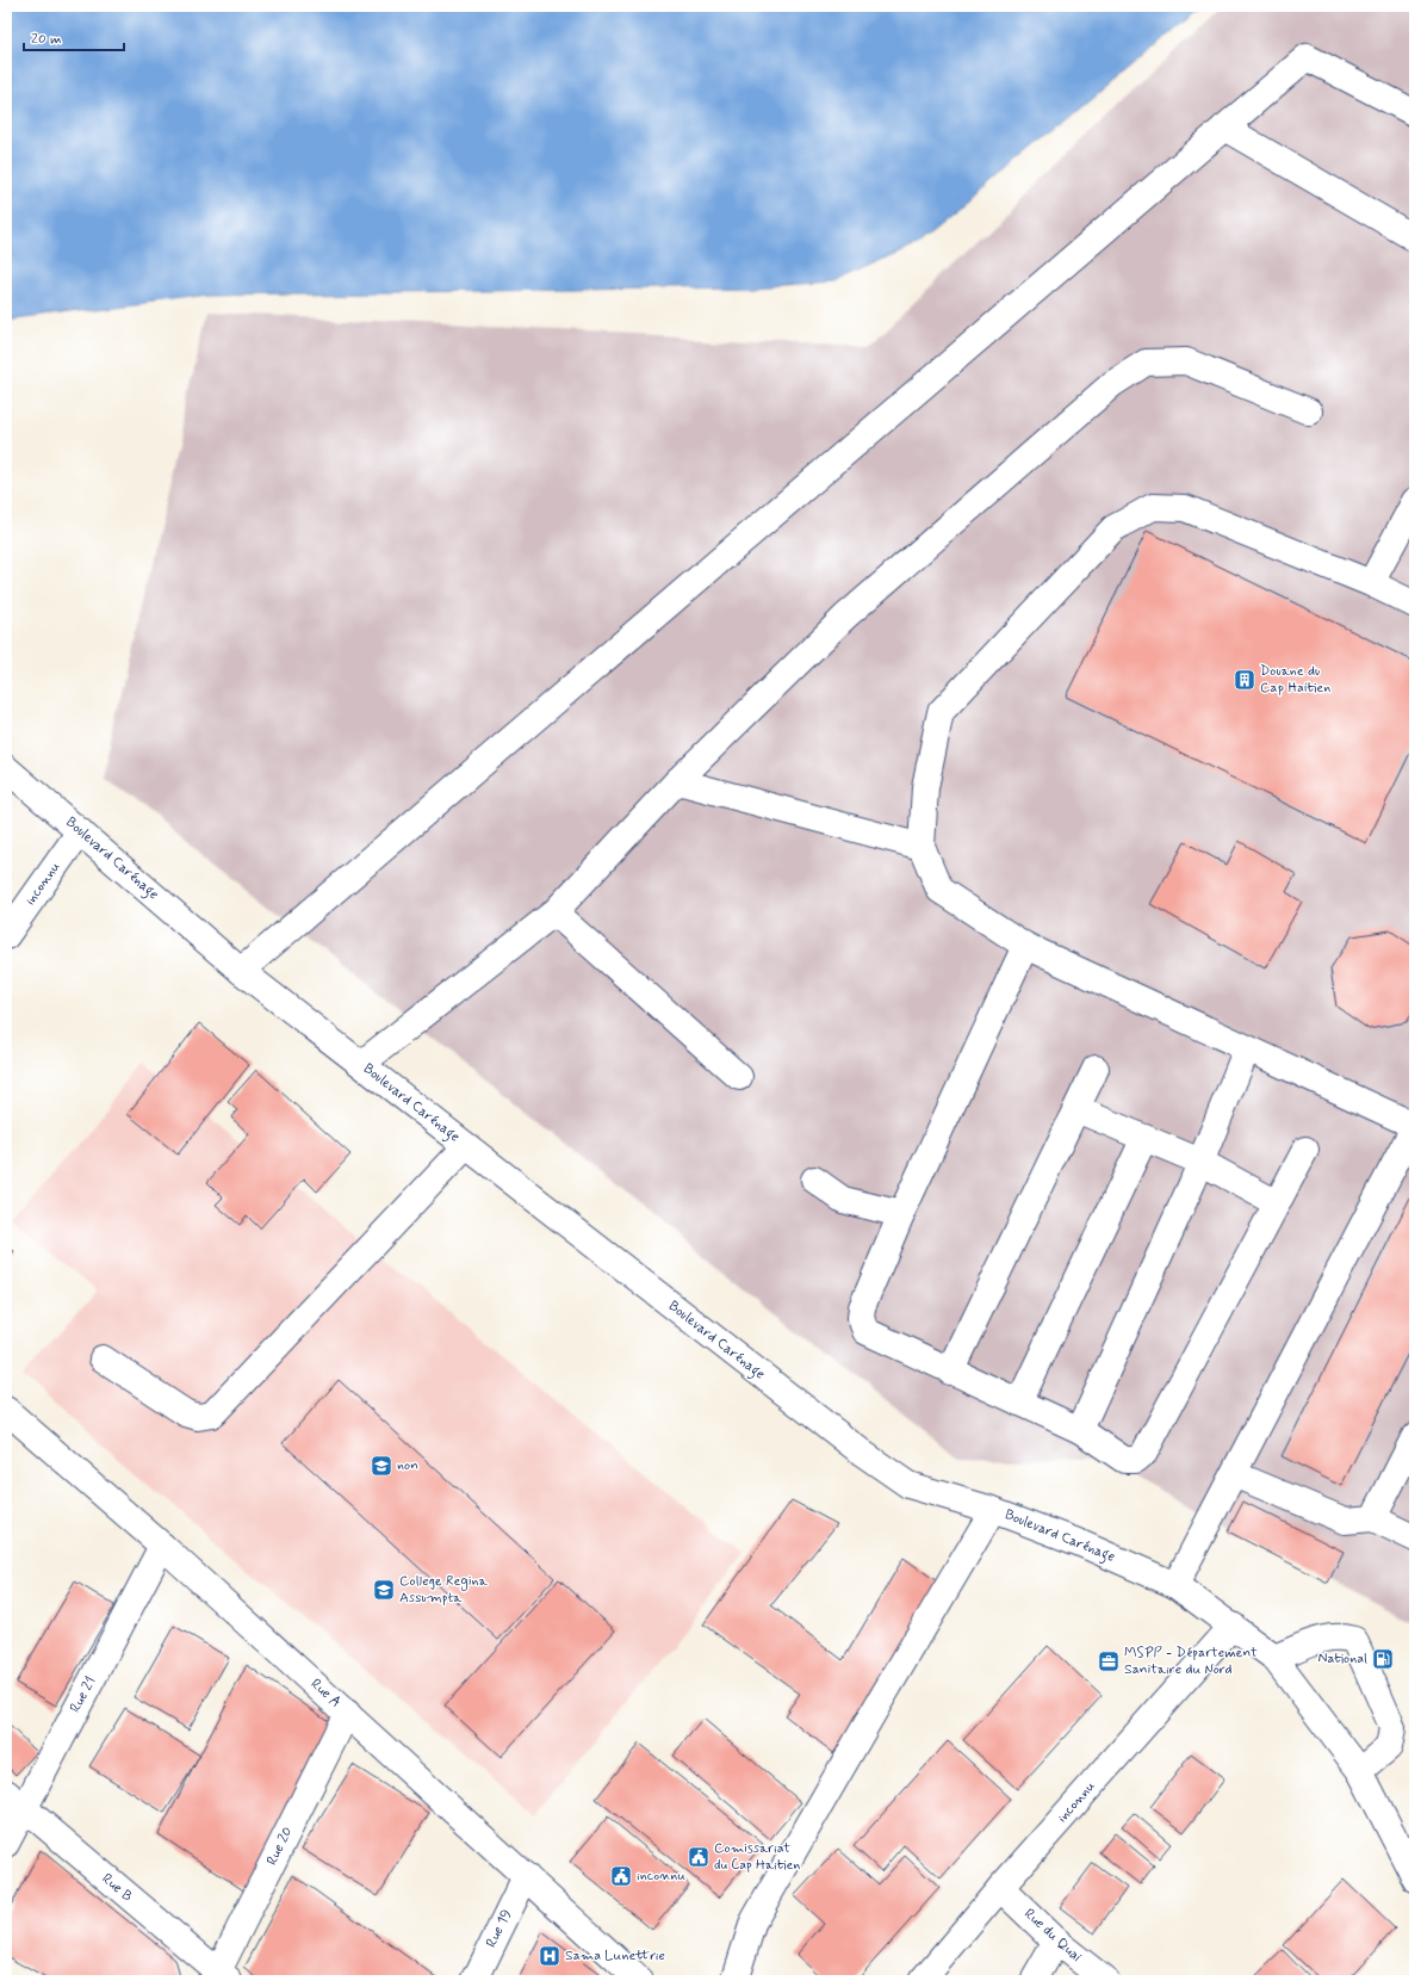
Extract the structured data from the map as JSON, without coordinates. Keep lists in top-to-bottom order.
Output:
{
  "streets": {
    "street": [
      "Boulevard Carénage",
      "inconnu",
      "Rue A",
      "Rue 21",
      "Rue 20",
      "Rue B",
      "Rue 19",
      "Rue du Quai"
    ]
  },
  "crossings": [
    ["Boulevard Carénage", "inconnu"],
    ["inconnu", "Rue du Quai"],
    ["Rue A", "Rue 21"],
    ["Rue A", "Rue 20"],
    ["Rue A", "Rue 19"],
    ["Rue 21", "Rue B"],
    ["Rue 20", "Rue B"]
  ],
  "places": {
    "building": ["Douane du Cap Haitien"],
    "school or university": ["non", "College Regina Assumpta"],
    "fuel station": ["National"],
    "office": ["MSPP - Département Sanitaire du Nord"],
    "public building": ["Comissariat du Cap Haitien", "inconnu"],
    "hospital": ["Sama Lunettrie"]
  },
  "scale_bar": "20 m"
}
